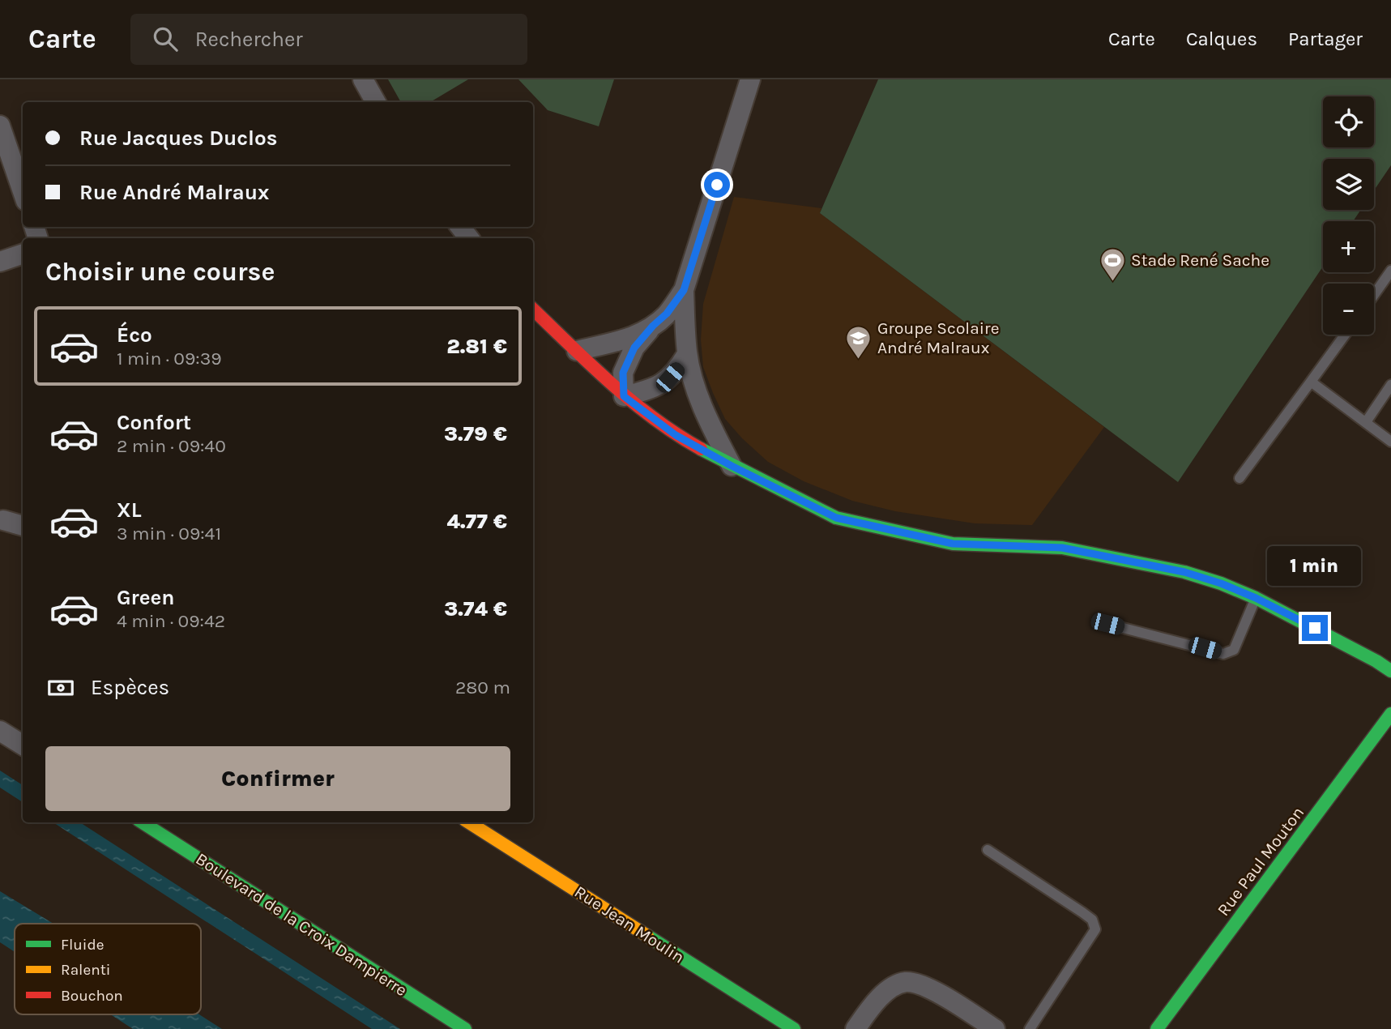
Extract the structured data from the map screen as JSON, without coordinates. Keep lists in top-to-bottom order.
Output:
{
  "streets": {
    "street": ["Rue Paul Mouton", "Boulevard de la Croix Dampierre", "Rue Jean Moulin"]
  },
  "places": {
    "sports": ["Stade René Sache"],
    "school or university": ["Groupe Scolaire André Malraux"]
  },
  "legend": ["Fluide", "Ralenti", "Bouchon"],
  "page": {
    "header": "Carte",
    "search": "Rechercher",
    "nav": ["Carte", "Calques", "Partager"],
    "map_buttons": ["+", "−"],
    "banner": ["Rue Jacques Duclos", "Rue André Malraux"],
    "heading": "Choisir une course",
    "list": [
      {
        "name": "Éco",
        "note": "1 min · 09:39",
        "value": "2.81 €"
      },
      {
        "name": "Confort",
        "note": "2 min · 09:40",
        "value": "3.79 €"
      },
      {
        "name": "XL",
        "note": "3 min · 09:41",
        "value": "4.77 €"
      },
      {
        "name": "Green",
        "note": "4 min · 09:42",
        "value": "3.74 €"
      }
    ],
    "bubble": "1 min",
    "pay": ["Espèces", "280 m"],
    "buttons": "Confirmer"
  }
}
